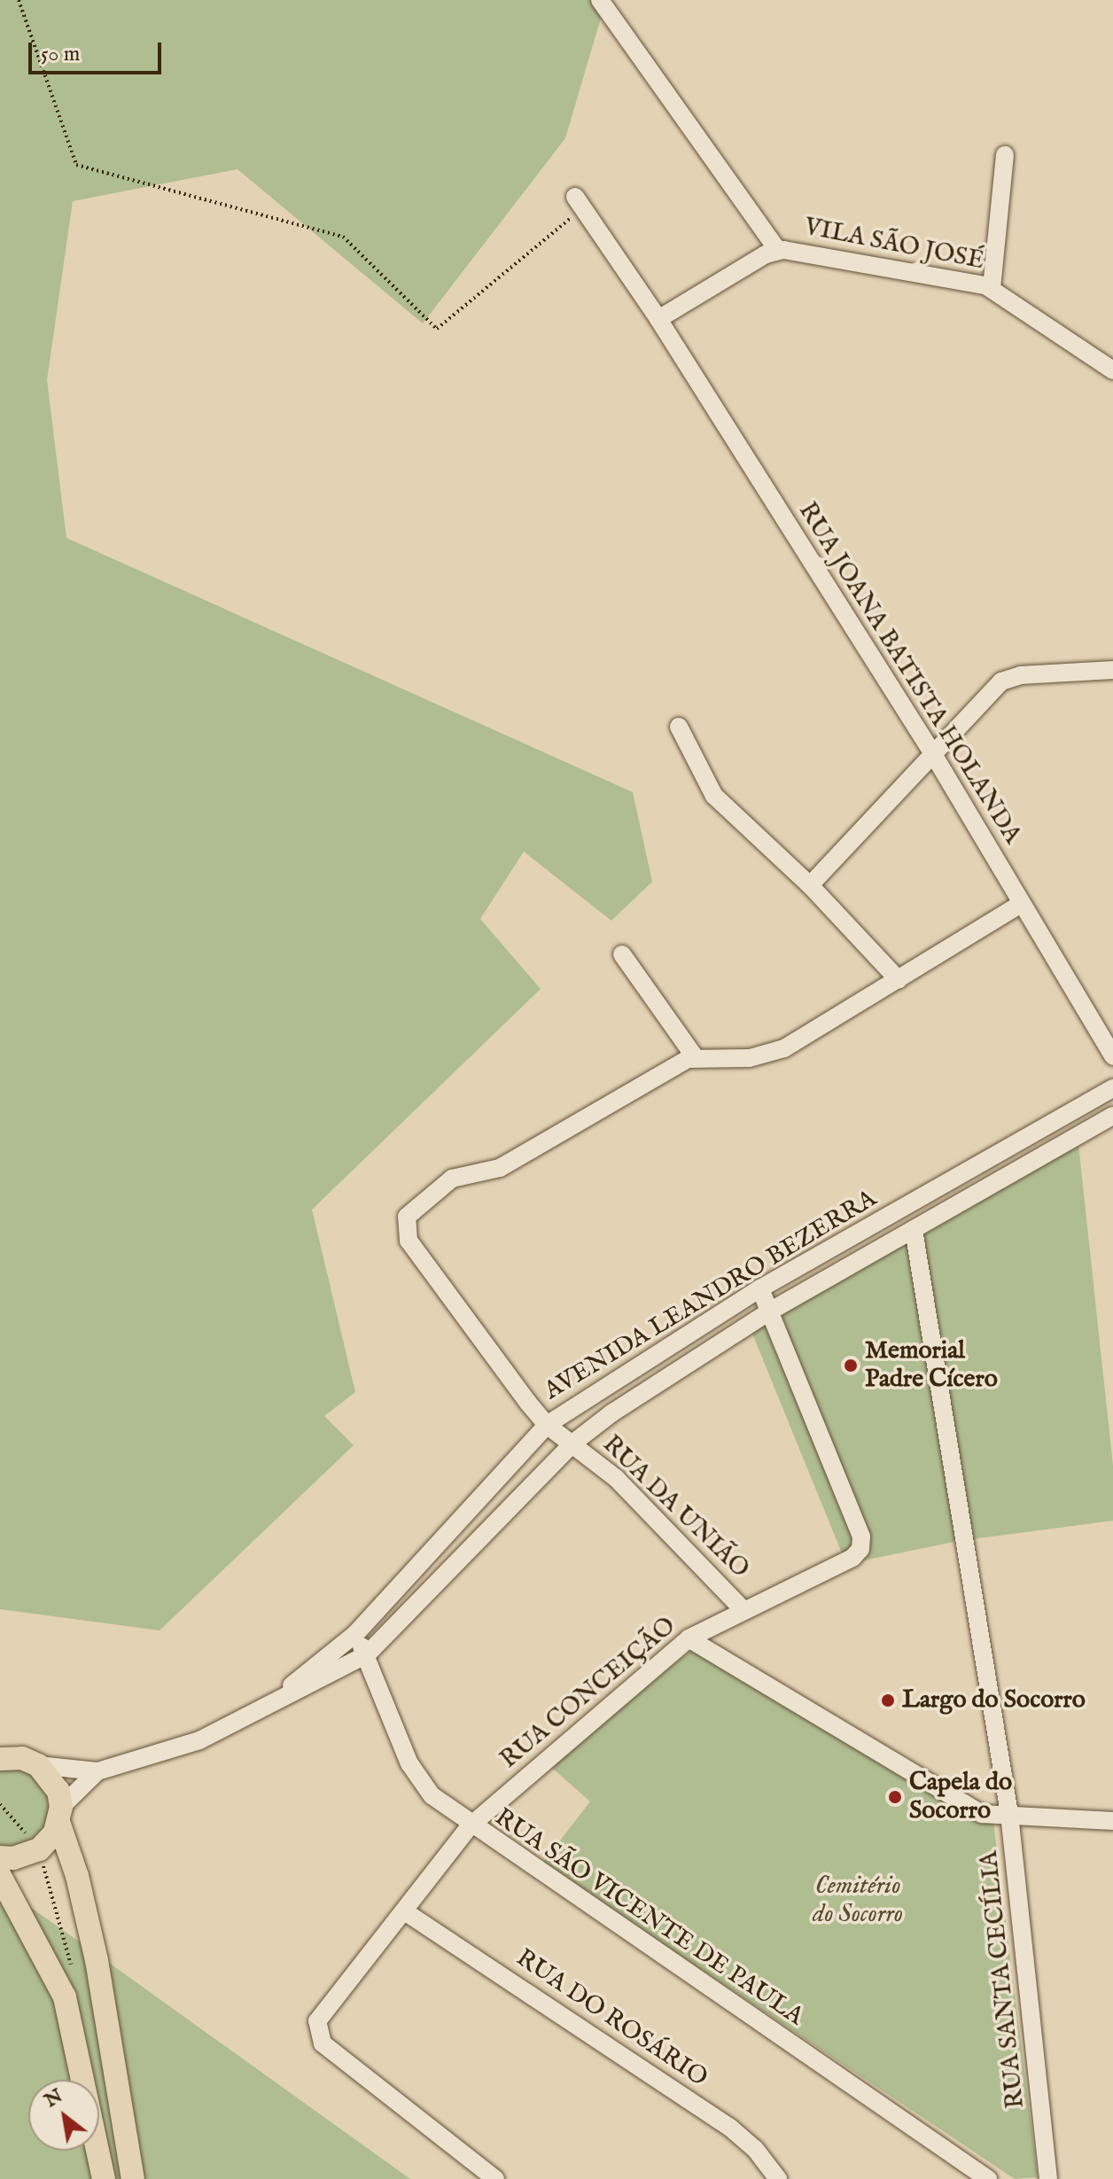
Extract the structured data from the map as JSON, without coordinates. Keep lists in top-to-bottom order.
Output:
{
  "streets": {
    "street": [
      "VILA SÃO JOSÉ",
      "RUA JOANA BATISTA HOLANDA",
      "AVENIDA LEANDRO BEZERRA",
      "RUA DA UNIÃO",
      "RUA CONCEIÇÃO",
      "RUA SÃO VICENTE DE PAULA",
      "RUA SANTA CECÍLIA",
      "RUA DO ROSÁRIO"
    ]
  },
  "crossings": [
    ["AVENIDA LEANDRO BEZERRA", "RUA DA UNIÃO"],
    ["AVENIDA LEANDRO BEZERRA", "RUA CONCEIÇÃO"],
    ["AVENIDA LEANDRO BEZERRA", "RUA SÃO VICENTE DE PAULA"],
    ["AVENIDA LEANDRO BEZERRA", "RUA SANTA CECÍLIA"],
    ["RUA DA UNIÃO", "RUA CONCEIÇÃO"],
    ["RUA CONCEIÇÃO", "RUA SÃO VICENTE DE PAULA"],
    ["RUA CONCEIÇÃO", "RUA DO ROSÁRIO"]
  ],
  "parks": ["Cemitério do Socorro"],
  "places": ["Memorial Padre Cícero", "Largo do Socorro", "Capela do Socorro"],
  "scale_bar": "50 m",
  "north": "top left"
}
